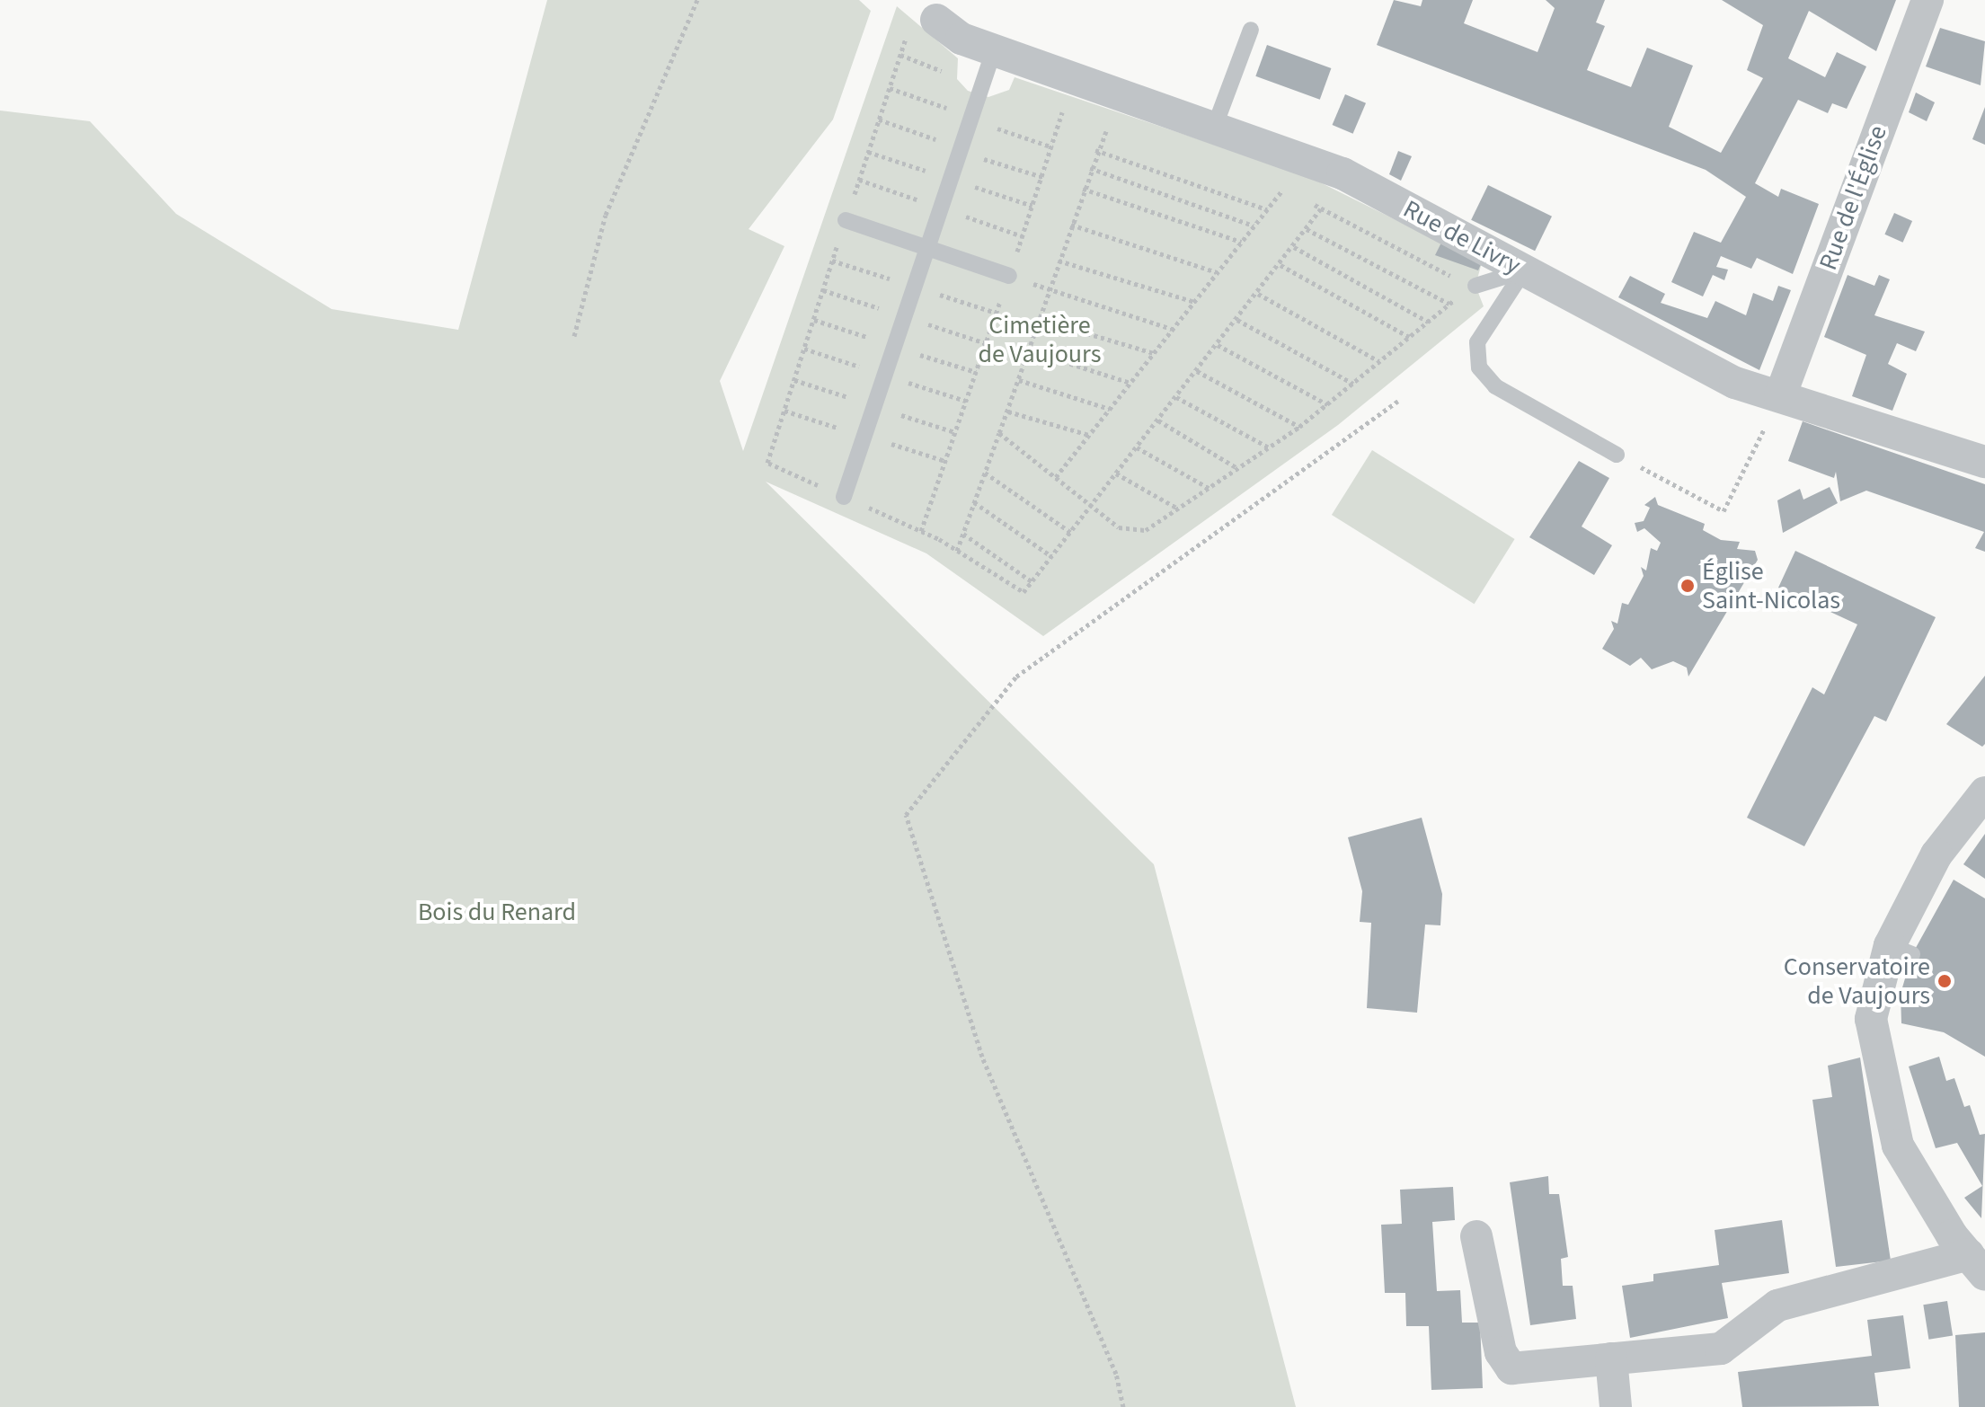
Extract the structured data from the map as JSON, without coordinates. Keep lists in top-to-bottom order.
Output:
{
  "streets": {
    "street": ["Rue de l'Église", "Rue de Livry"]
  },
  "crossings": [
    ["Rue de l'Église", "Rue de Livry"]
  ],
  "parks": ["Cimetière de Vaujours", "Bois du Renard"],
  "places": ["Église Saint-Nicolas", "Conservatoire de Vaujours"]
}
